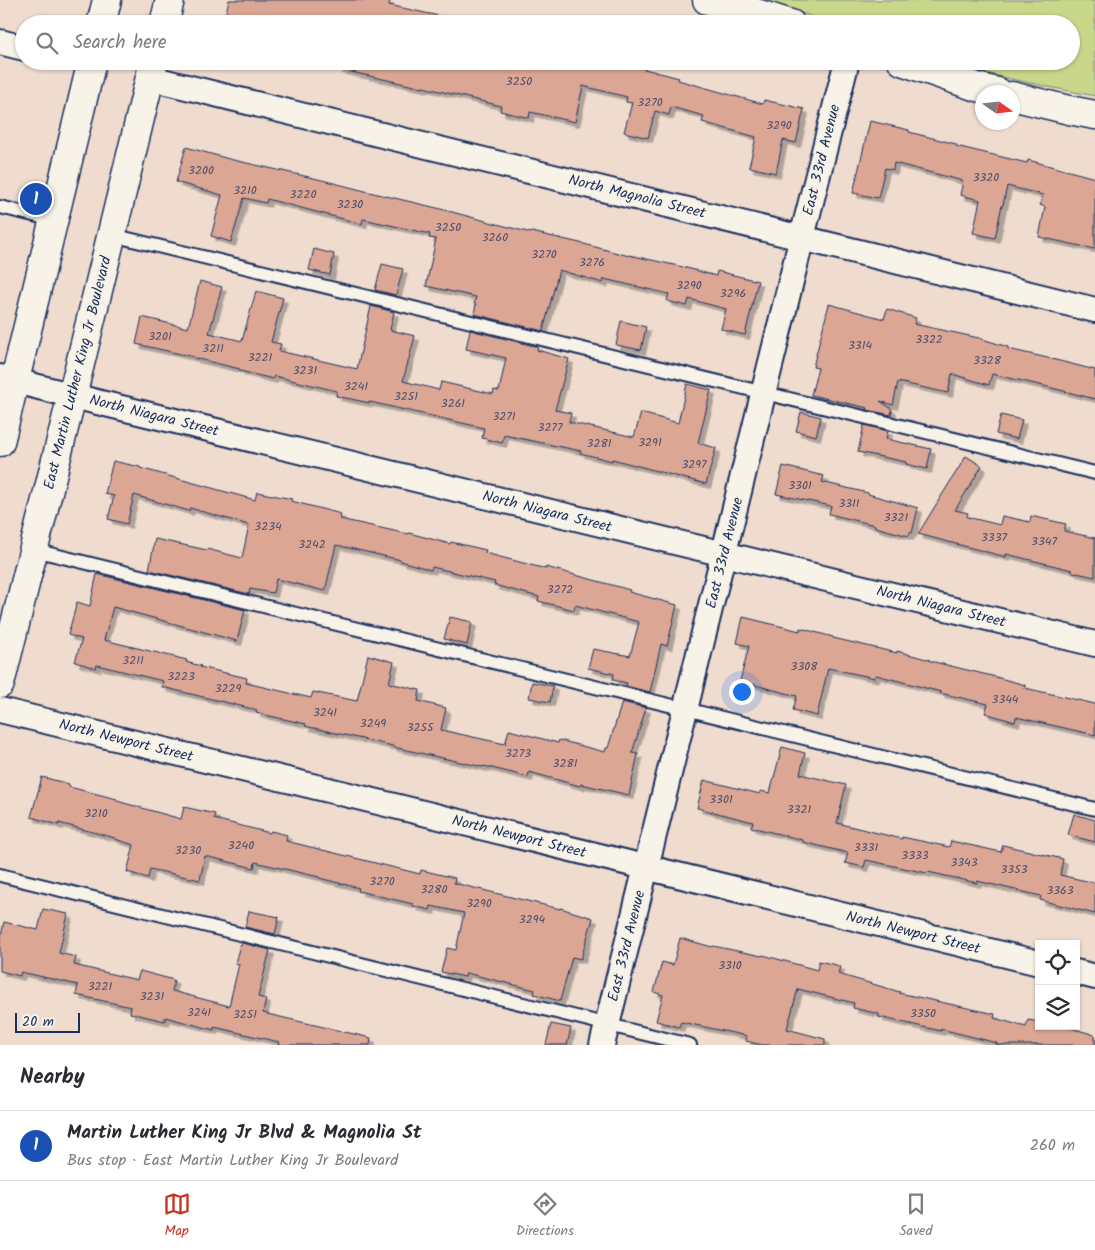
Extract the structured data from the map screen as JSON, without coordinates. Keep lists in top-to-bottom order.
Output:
{
  "streets": {
    "main road": ["East Martin Luther King Jr Boulevard"],
    "street": [
      "East 33rd Avenue",
      "North Magnolia Street",
      "North Niagara Street",
      "North Newport Street"
    ]
  },
  "crossings": [
    ["East 33rd Avenue", "North Magnolia Street"],
    ["East 33rd Avenue", "North Niagara Street"],
    ["East 33rd Avenue", "North Newport Street"],
    ["North Magnolia Street", "East Martin Luther King Jr Boulevard"],
    ["East Martin Luther King Jr Boulevard", "North Niagara Street"]
  ],
  "house_numbers": [
    "3250",
    "3270",
    "3290",
    "3200",
    "3320",
    "3210",
    "3220",
    "3230",
    "3250",
    "3260",
    "3270",
    "3276",
    "3290",
    "3296",
    "3201",
    "3322",
    "3314",
    "3211",
    "3221",
    "3328",
    "3231",
    "3241",
    "3251",
    "3261",
    "3271",
    "3277",
    "3291",
    "3281",
    "3297",
    "3301",
    "3311",
    "3321",
    "3234",
    "3337",
    "3347",
    "3242",
    "3272",
    "3211",
    "3308",
    "3223",
    "3229",
    "3344",
    "3241",
    "3249",
    "3255",
    "3273",
    "3281",
    "3301",
    "3321",
    "3210",
    "3240",
    "3331",
    "3230",
    "3333",
    "3343",
    "3353",
    "3270",
    "3280",
    "3363",
    "3290",
    "3294",
    "3310",
    "3221",
    "3231",
    "3241",
    "3350",
    "3251"
  ],
  "scale_bar": "20 m",
  "north": "right",
  "page": {
    "search": "Search here",
    "pins": "1",
    "scale": "20 m",
    "heading": "Nearby",
    "list": [
      {
        "mark": "1",
        "name": "Martin Luther King Jr Blvd & Magnolia St",
        "note": "Bus stop · East Martin Luther King Jr Boulevard",
        "value": "260 m"
      }
    ],
    "nav": ["Map", "Directions", "Saved"]
  }
}
